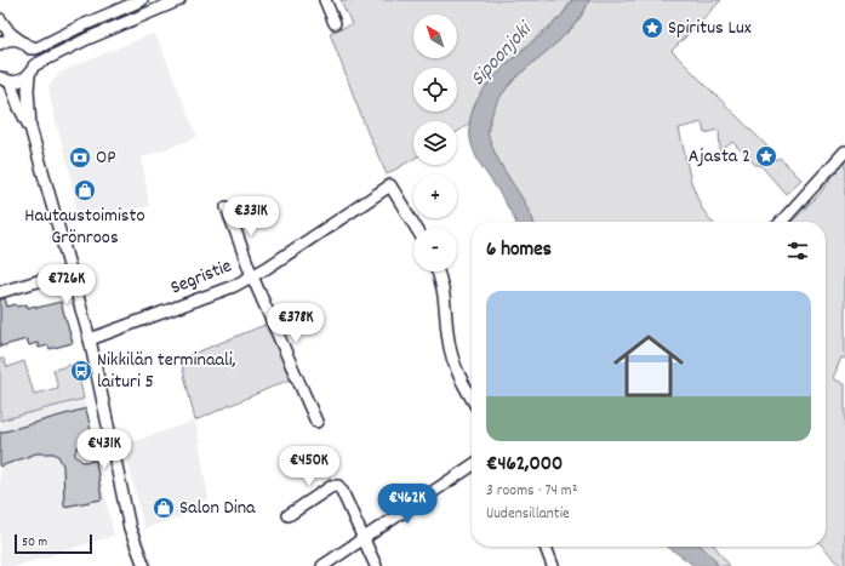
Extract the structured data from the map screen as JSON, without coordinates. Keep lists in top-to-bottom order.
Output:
{
  "streets": {
    "street": ["Segristie"]
  },
  "water": ["Sipoonjoki"],
  "places": {
    "place": ["Spiritus Lux", "Ajasta 2"],
    "bank": ["OP"],
    "shop": ["Hautaustoimisto Grönroos", "Salon Dina"],
    "bus stop": ["Nikkilän terminaali, laituri 5"]
  },
  "scale_bar": "50 m",
  "north": "top left",
  "page": {
    "map_buttons": ["+", "−"],
    "price": [
      "€331K",
      "€726K",
      "€378K",
      "€431K",
      "€450K",
      "€462K"
    ],
    "heading": "6 homes",
    "list": [
      {
        "name": "€462,000",
        "note": "3 rooms · 74 m² · Uudensillantie"
      }
    ],
    "scale": "50 m"
  }
}
